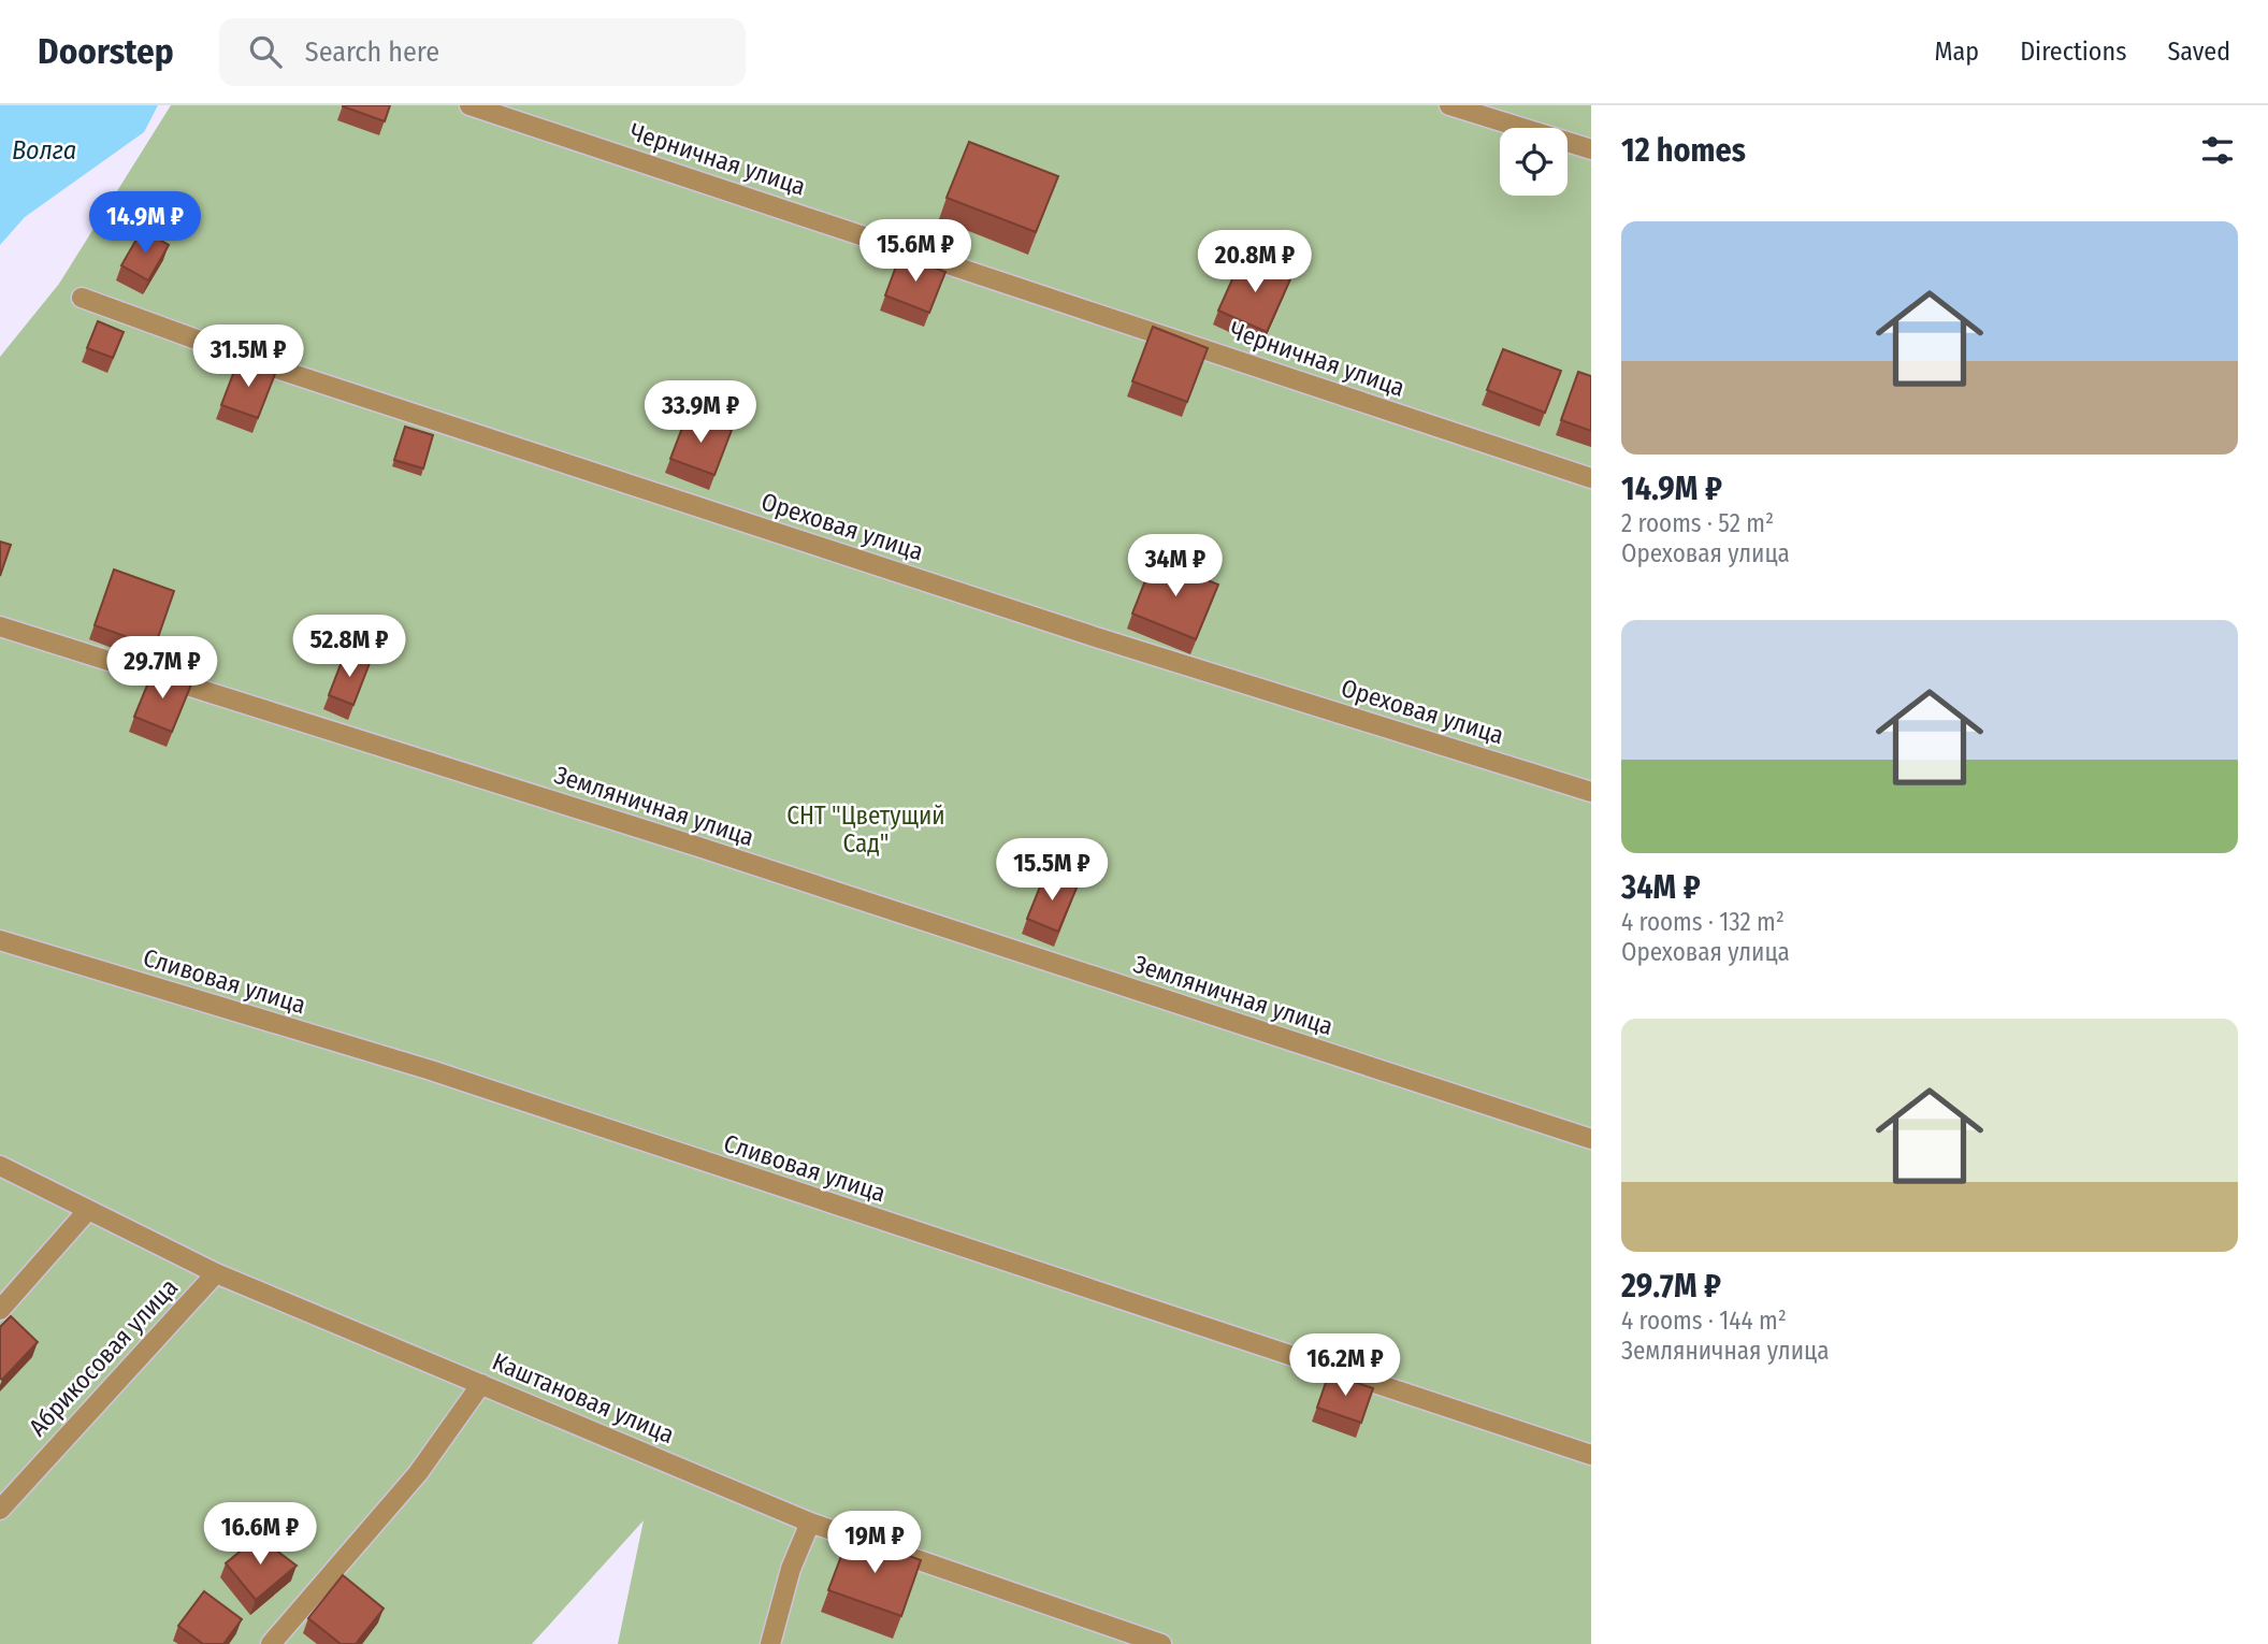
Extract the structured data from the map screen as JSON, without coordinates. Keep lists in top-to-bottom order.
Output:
{
  "streets": {
    "street": [
      "Черничная улица",
      "Ореховая улица",
      "Земляничная улица",
      "Сливовая улица",
      "Абрикосовая улица",
      "Каштановая улица"
    ]
  },
  "crossings": [
    ["Абрикосовая улица", "Каштановая улица"]
  ],
  "water": ["Волга"],
  "parks": ["СНТ \"Цветущий Сад\""],
  "page": {
    "header": "Doorstep",
    "search": "Search here",
    "nav": ["Map", "Directions", "Saved"],
    "heading": "12 homes",
    "price": [
      "14.9M ₽",
      "15.6M ₽",
      "20.8M ₽",
      "31.5M ₽",
      "33.9M ₽",
      "34M ₽",
      "52.8M ₽",
      "29.7M ₽",
      "15.5M ₽",
      "16.2M ₽",
      "16.6M ₽",
      "19M ₽"
    ],
    "list": [
      {
        "name": "14.9M ₽",
        "note": "2 rooms · 52 m² · Ореховая улица"
      },
      {
        "name": "34M ₽",
        "note": "4 rooms · 132 m² · Ореховая улица"
      },
      {
        "name": "29.7M ₽",
        "note": "4 rooms · 144 m² · Земляничная улица"
      }
    ]
  }
}
